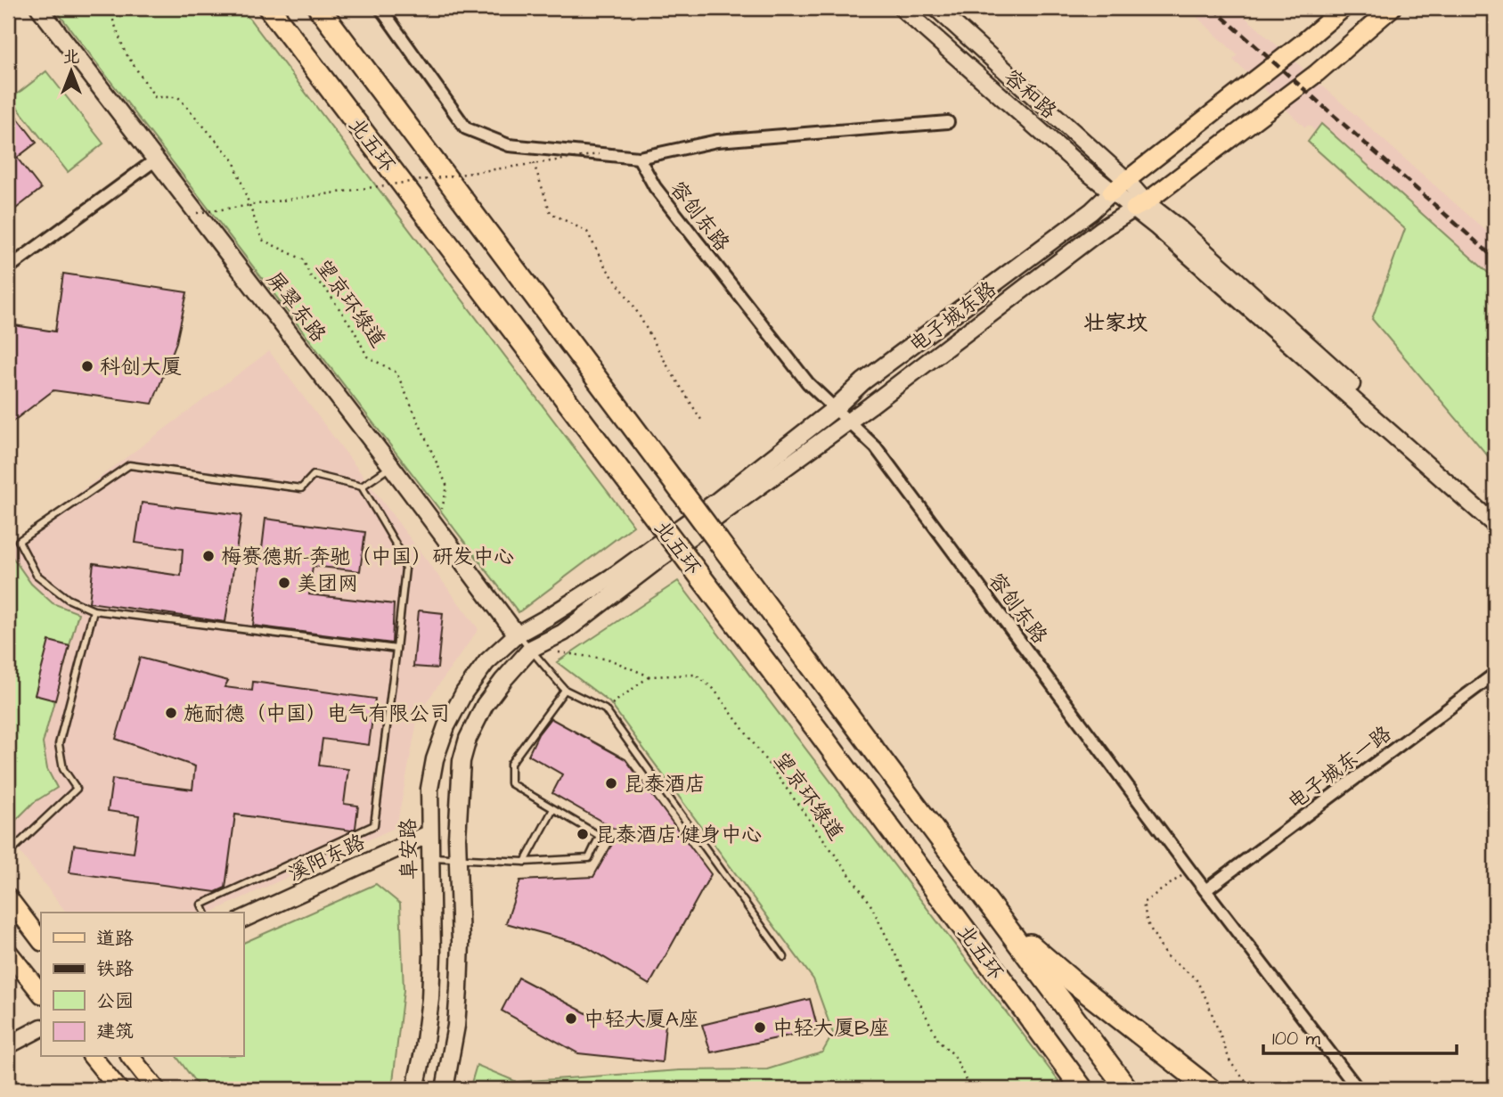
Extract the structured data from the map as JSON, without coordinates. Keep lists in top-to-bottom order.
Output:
{
  "streets": {
    "highway": ["北五环"],
    "main road": [
      "容和路",
      "屏翠东路",
      "电子城东路",
      "阜安路",
      "溪阳东路"
    ],
    "street": ["容创东路", "电子城东一路"],
    "path": ["望京环绿道"]
  },
  "crossings": [
    ["容和路", "电子城东路"],
    ["容创东路", "电子城东路"],
    ["容创东路", "电子城东一路"],
    ["望京环绿道", "屏翠东路"],
    ["望京环绿道", "电子城东路"],
    ["屏翠东路", "电子城东路"],
    ["屏翠东路", "阜安路"],
    ["电子城东路", "阜安路"],
    ["阜安路", "溪阳东路"]
  ],
  "districts": ["壮家坟"],
  "places": [
    "科创大厦",
    "梅赛德斯-奔驰（中国）研发中心",
    "美团网",
    "施耐德（中国）电气有限公司",
    "昆泰酒店",
    "昆泰酒店·健身中心",
    "中轻大厦A座",
    "中轻大厦B座"
  ],
  "legend": [
    "道路",
    "铁路",
    "公园",
    "建筑"
  ],
  "scale_bar": "100 m",
  "north": "top"
}
